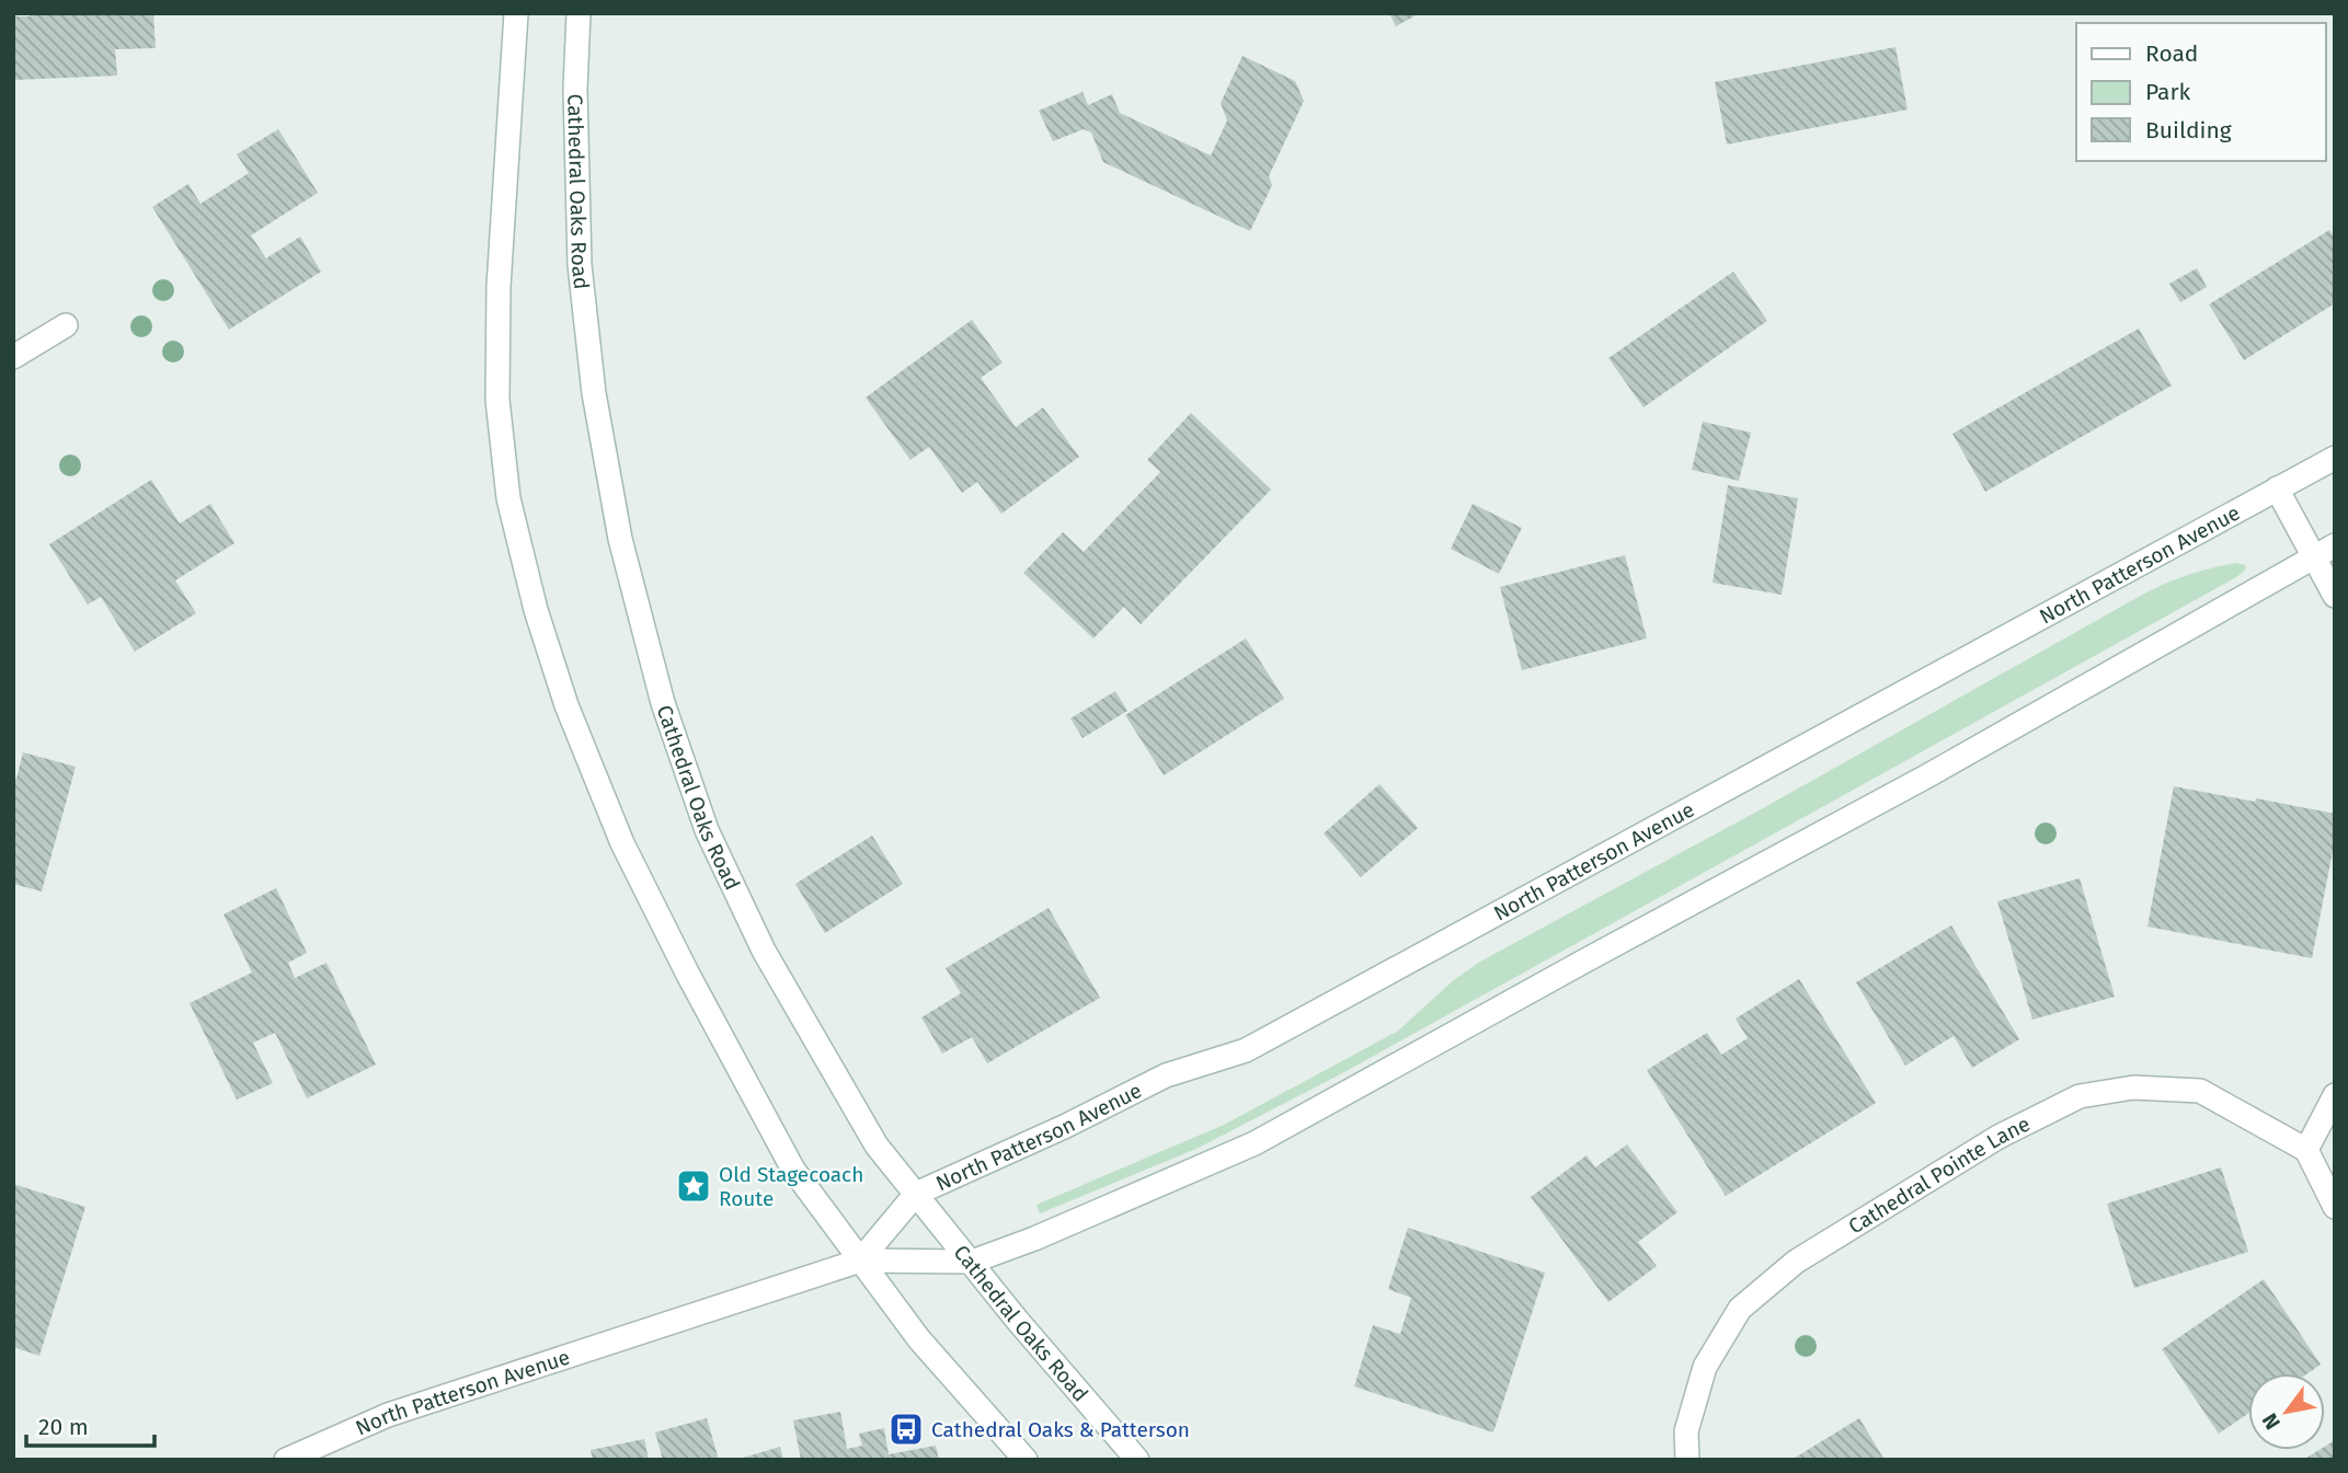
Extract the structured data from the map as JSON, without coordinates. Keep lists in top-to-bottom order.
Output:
{
  "streets": {
    "main road": ["Cathedral Oaks Road", "North Patterson Avenue", "Cathedral Pointe Lane"]
  },
  "crossings": [
    ["Cathedral Oaks Road", "North Patterson Avenue"]
  ],
  "places": {
    "place": ["Old Stagecoach Route"],
    "bus stop": ["Cathedral Oaks & Patterson"]
  },
  "legend": ["Road", "Park", "Building"],
  "scale_bar": "20 m",
  "north": "bottom left"
}
